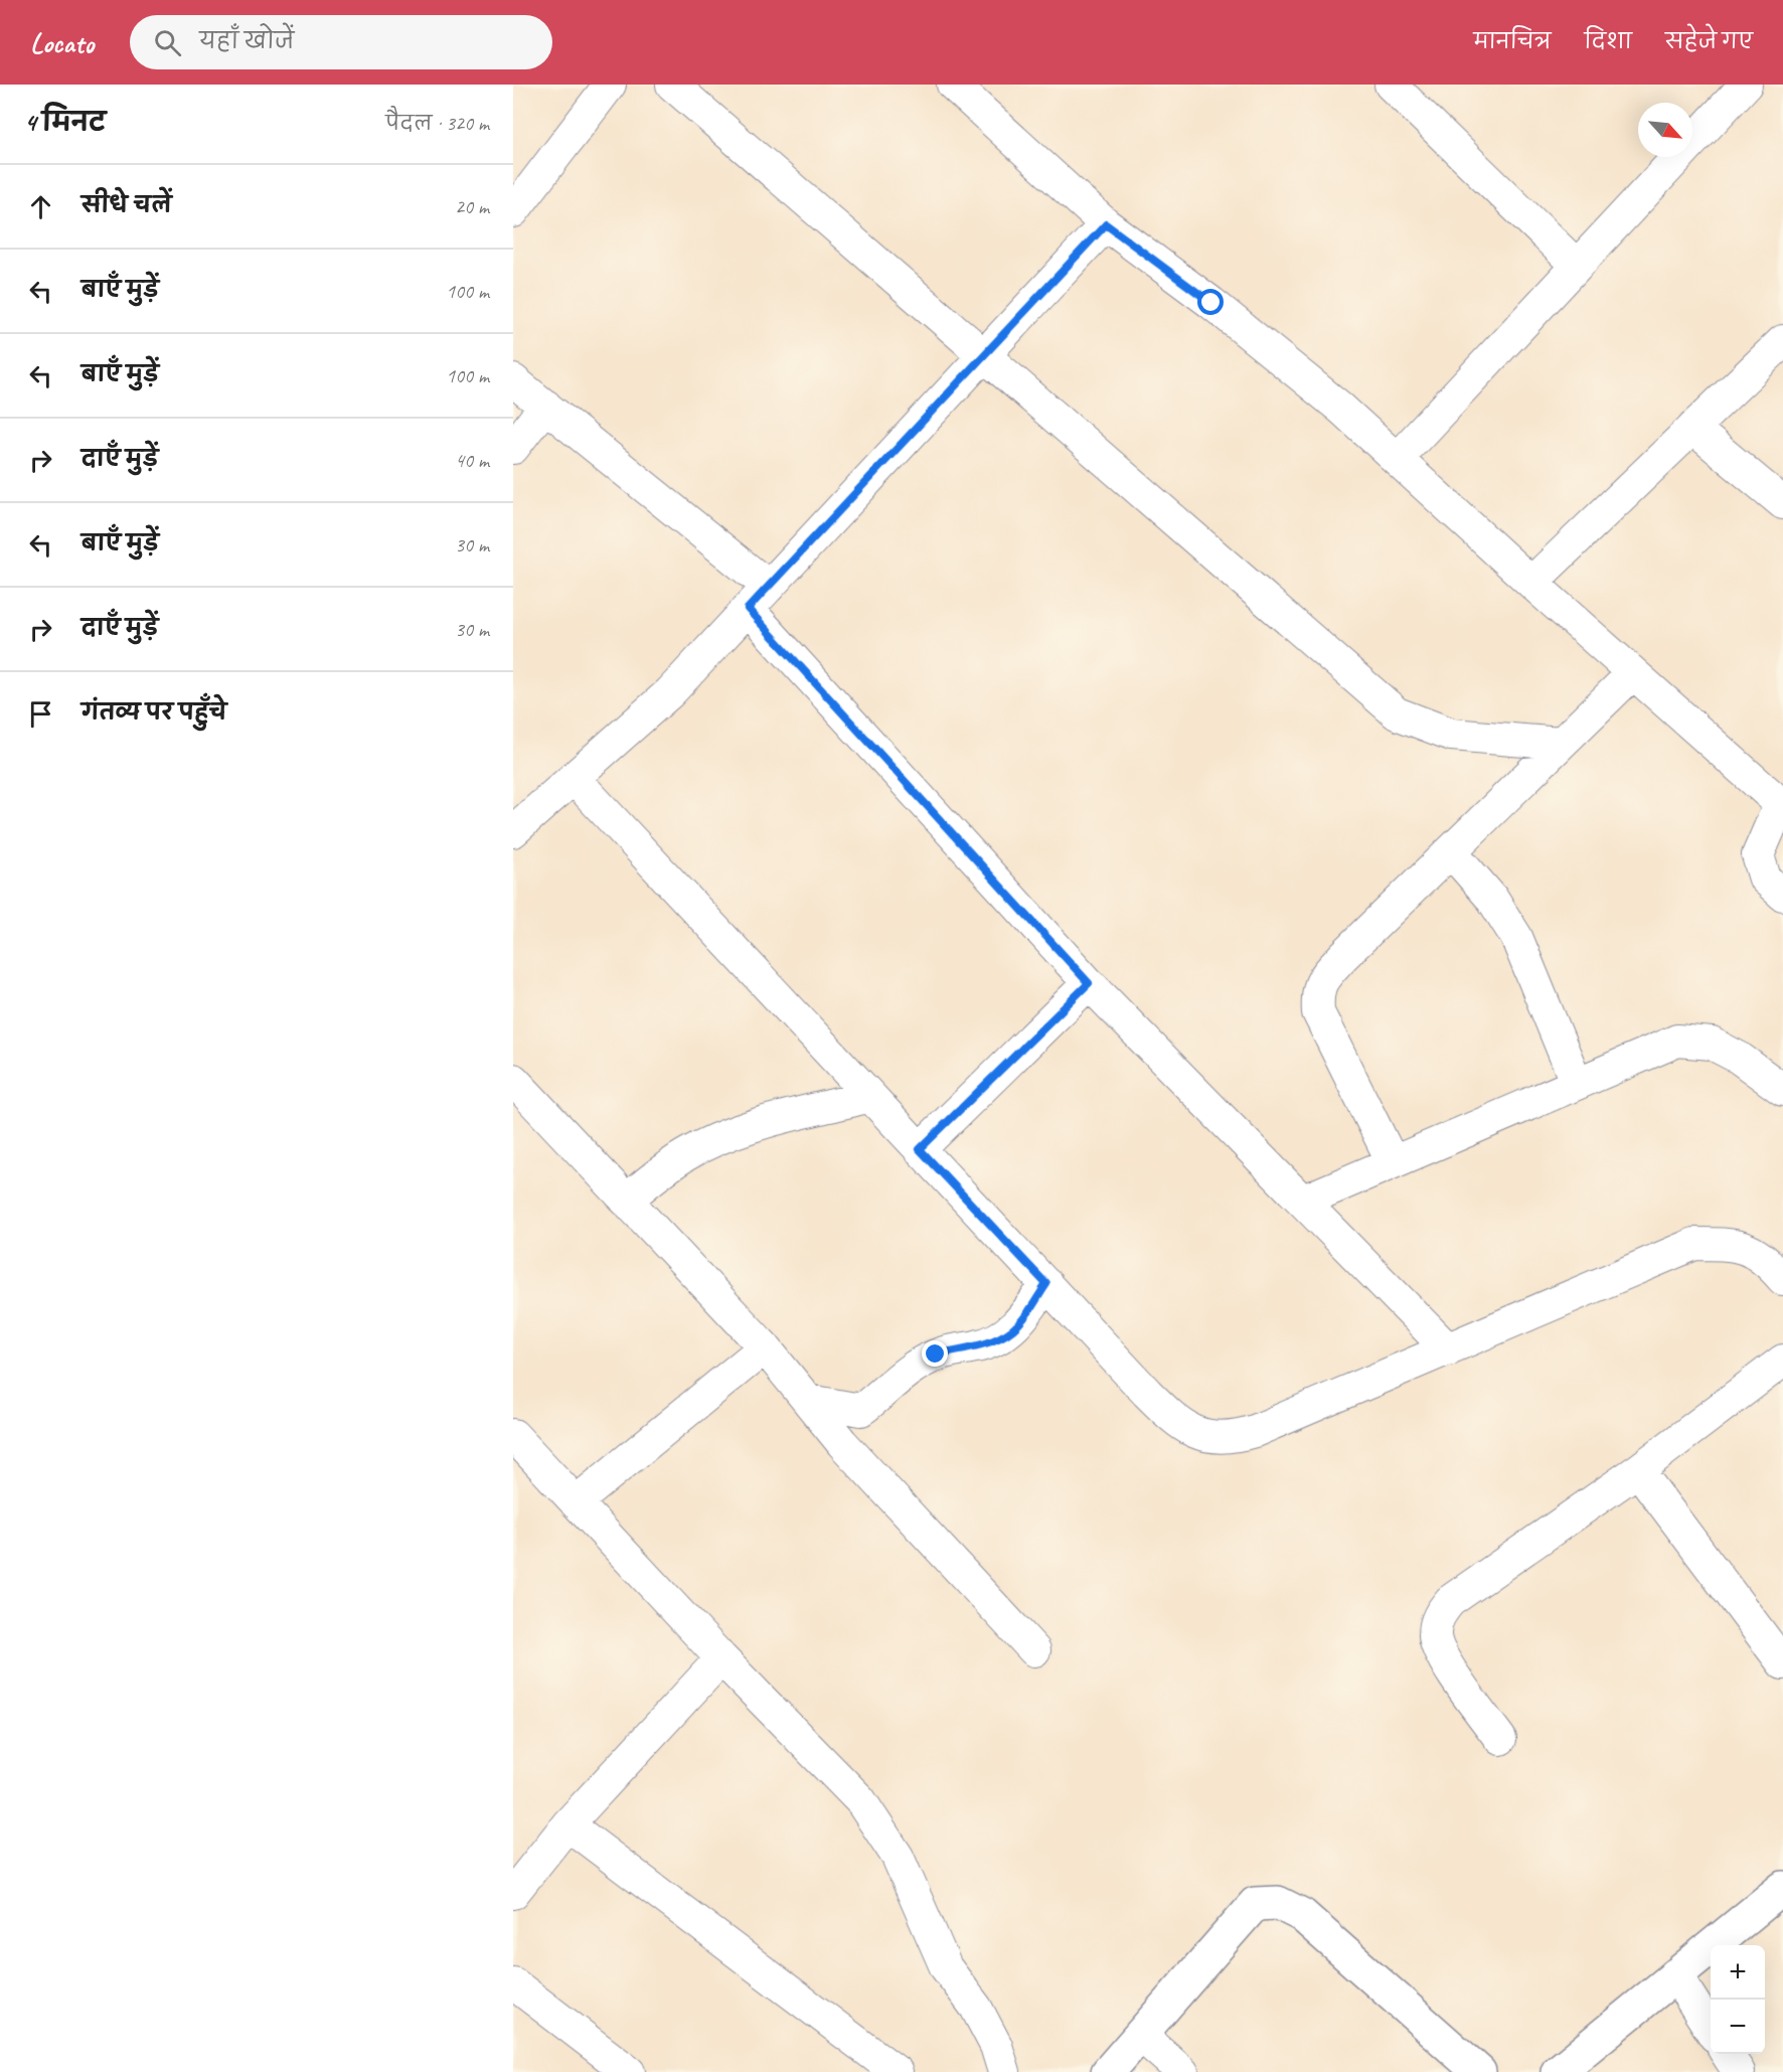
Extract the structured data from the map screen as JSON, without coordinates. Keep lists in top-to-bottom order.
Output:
{
  "north": "bottom right",
  "page": {
    "header": "Locato",
    "search": "यहाँ खोजें",
    "nav": ["मानचित्र", "दिशा", "सहेजे गए"],
    "heading": ["4 मिनट", "पैदल · 320 m"],
    "list": [
      ["सीधे चलें", "20 m"],
      ["बाएँ मुड़ें", "100 m"],
      ["बाएँ मुड़ें", "100 m"],
      ["दाएँ मुड़ें", "40 m"],
      ["बाएँ मुड़ें", "30 m"],
      ["दाएँ मुड़ें", "30 m"],
      "गंतव्य पर पहुँचे"
    ],
    "map_buttons": ["+", "−"]
  }
}
